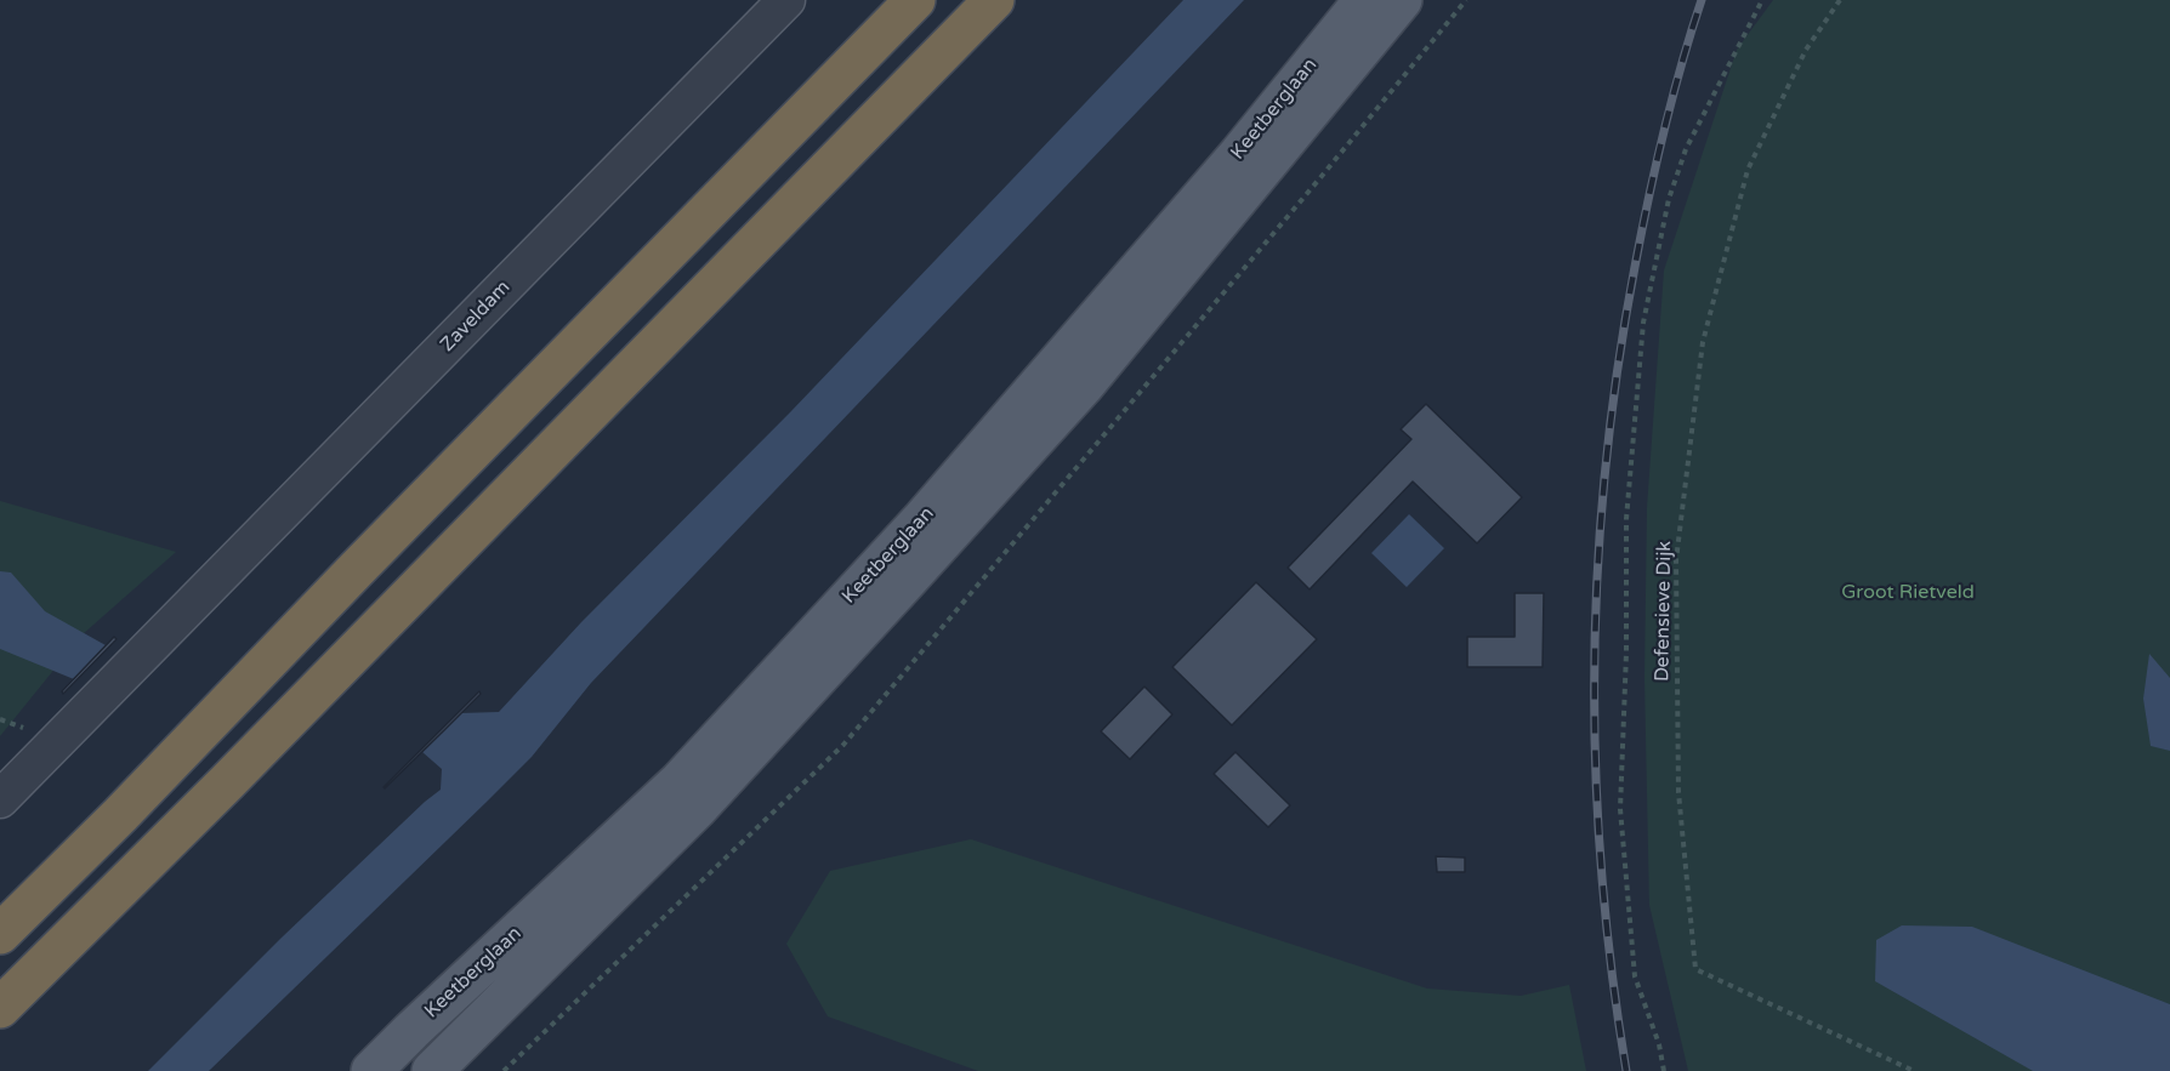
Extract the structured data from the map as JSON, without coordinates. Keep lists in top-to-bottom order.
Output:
{
  "streets": {
    "main road": ["Keetberglaan"],
    "street": ["Zaveldam"],
    "path": ["Defensieve Dijk"]
  },
  "parks": ["Groot Rietveld"]
}
